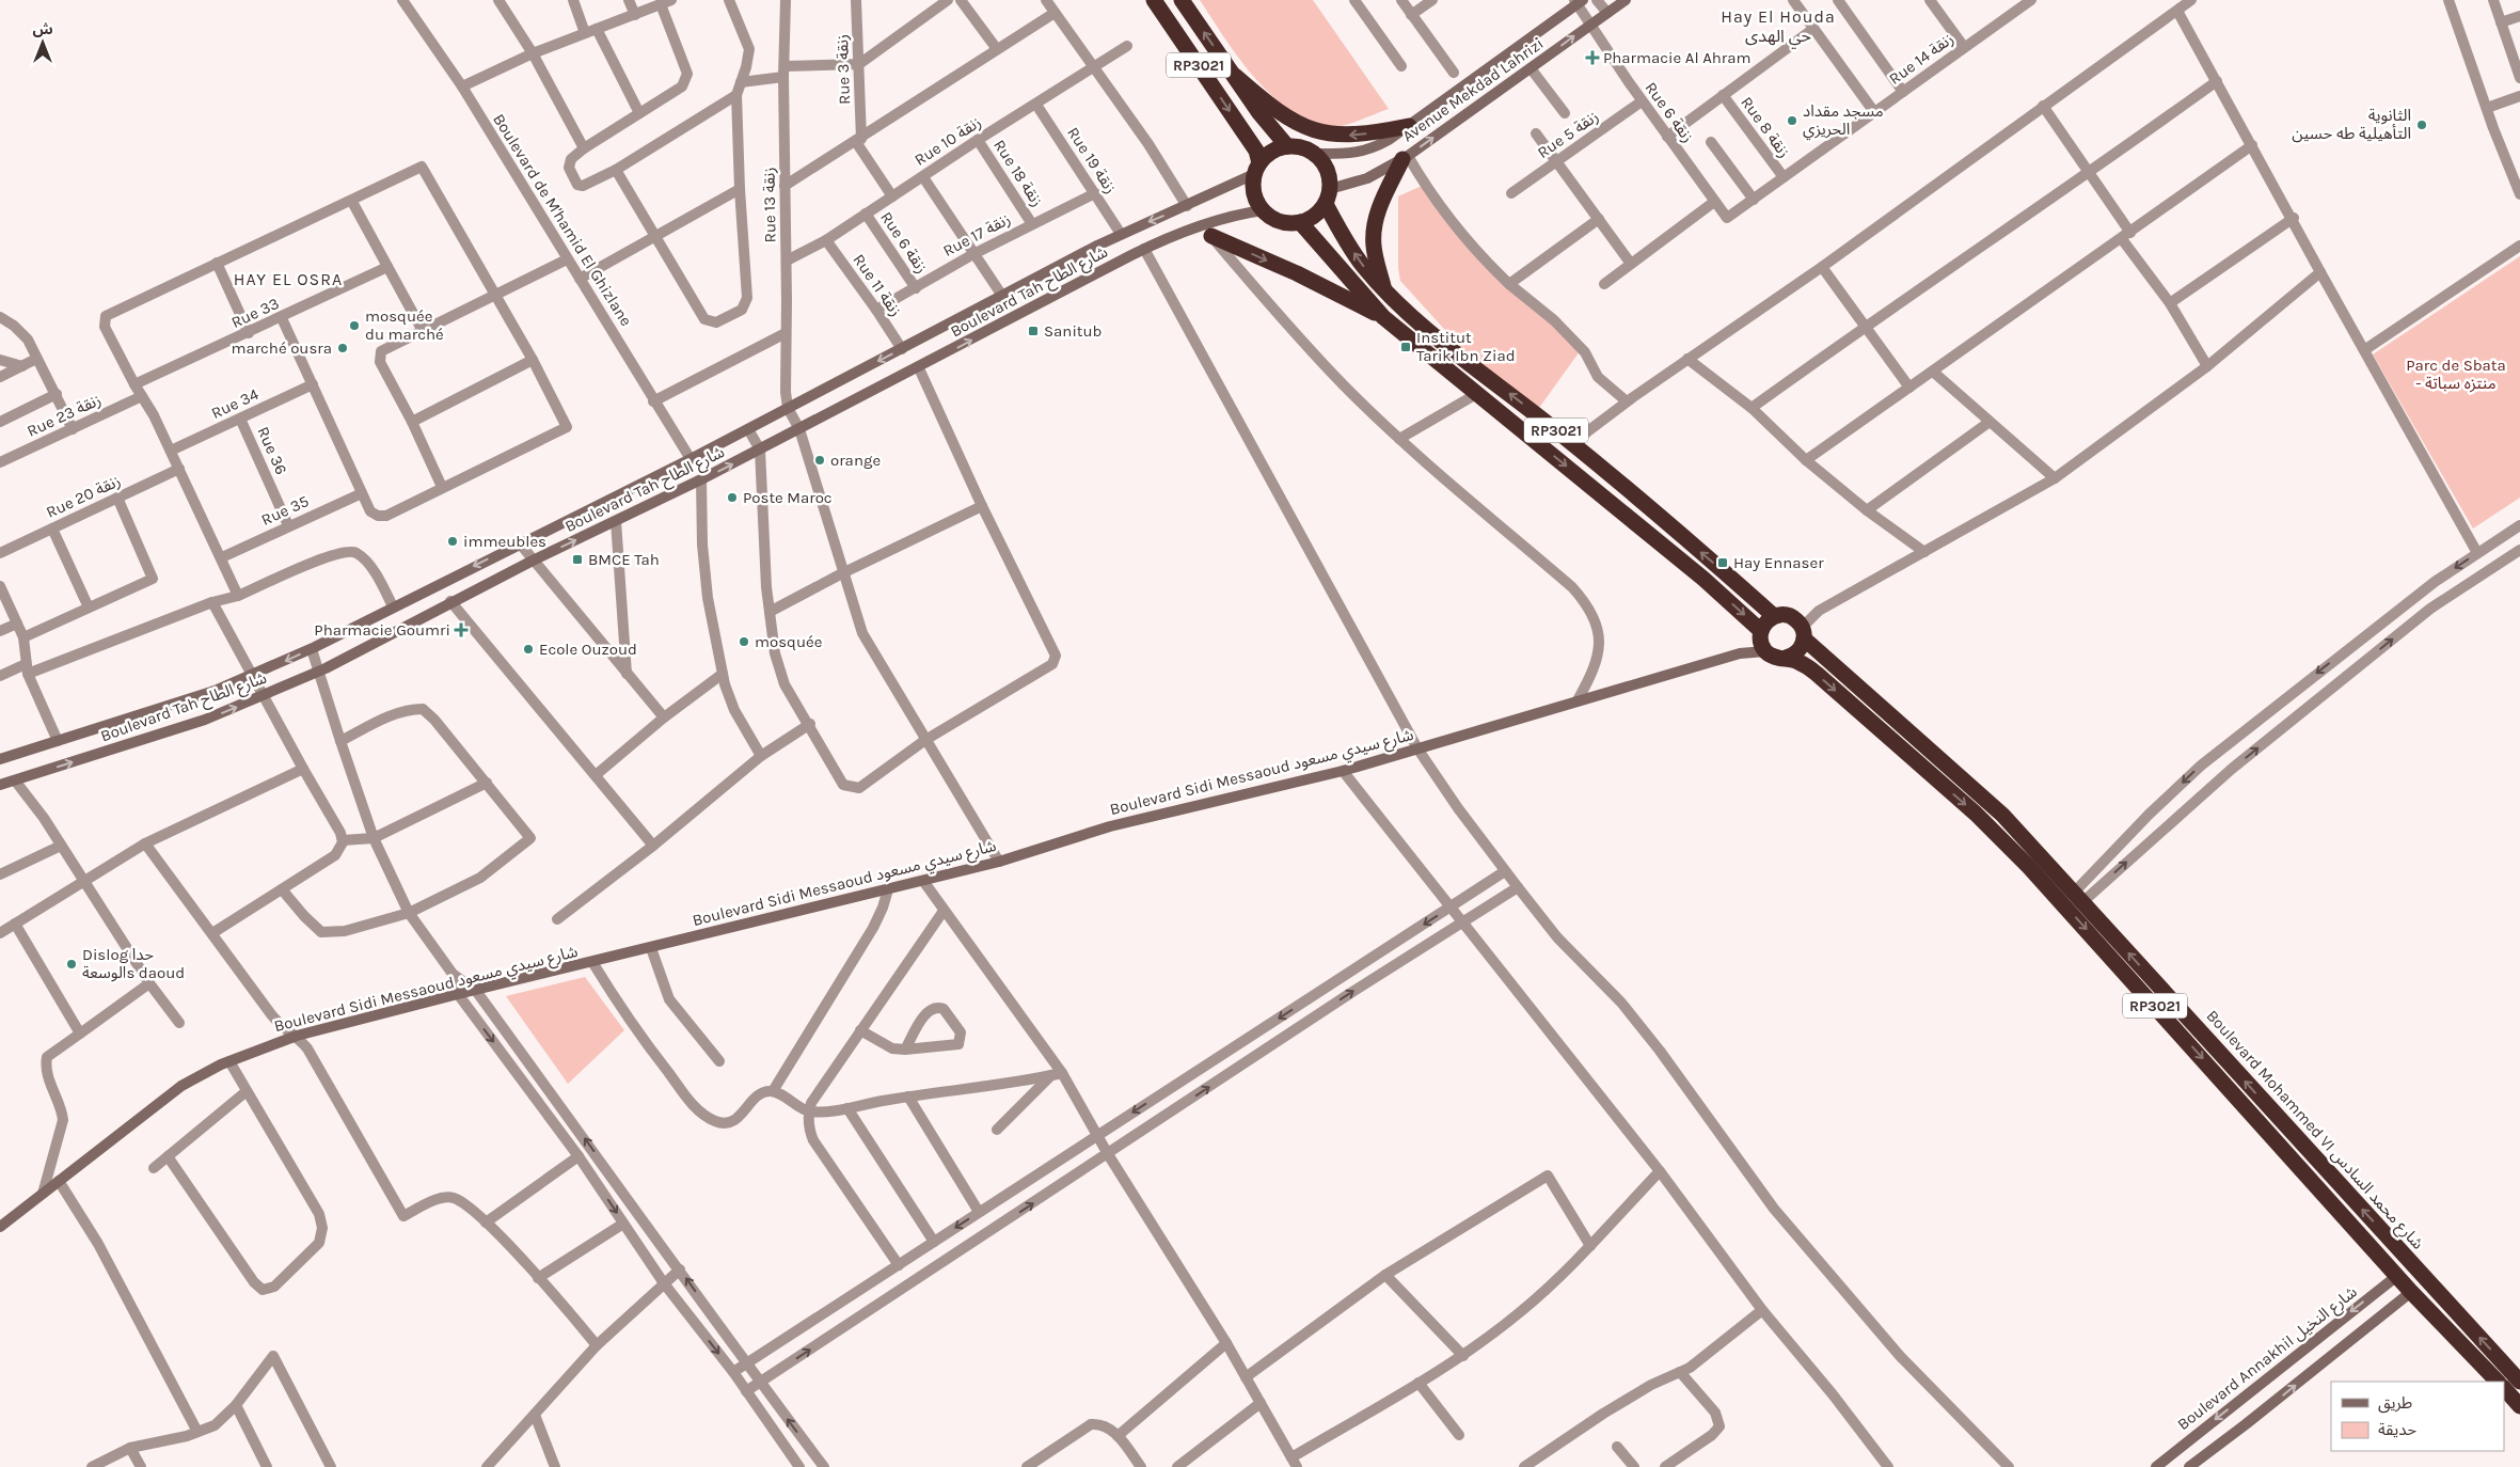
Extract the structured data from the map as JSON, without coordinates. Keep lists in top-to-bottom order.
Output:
{
  "streets": {
    "highway": ["RP3021", "Boulevard Mohammed VI شارع محمد السادس"],
    "street": [
      "Rue 14 زنقة",
      "Rue 3 زنقة",
      "Avenue Mekdad Lahrizi",
      "Rue 6 زنقة",
      "Rue 8 زنقة",
      "Rue 5 زنقة",
      "Rue 10 زنقة",
      "Rue 19 زنقة",
      "Rue 18 زنقة",
      "Rue 13 زنقة",
      "Boulevard de M'hamid El Ghizlane",
      "Rue 17 زنقة",
      "Rue 11 زنقة",
      "Boulevard Tah شارع الطاح",
      "Rue 33",
      "Rue 34",
      "Rue 23 زنقة",
      "Rue 36",
      "Rue 20 زنقة",
      "Rue 35",
      "Boulevard Sidi Messaoud شارع سيدي مسعود",
      "Boulevard Annakhil شارع النخيل"
    ]
  },
  "crossings": [
    ["Rue 14 زنقة", "Rue 6 زنقة"],
    ["Rue 14 زنقة", "Rue 8 زنقة"],
    ["RP3021", "Avenue Mekdad Lahrizi"],
    ["RP3021", "Boulevard Tah شارع الطاح"],
    ["RP3021", "Boulevard Sidi Messaoud شارع سيدي مسعود"],
    ["RP3021", "Boulevard Mohammed VI شارع محمد السادس"],
    ["RP3021", "Boulevard Annakhil شارع النخيل"],
    ["Avenue Mekdad Lahrizi", "Rue 6 زنقة"],
    ["Avenue Mekdad Lahrizi", "Boulevard Tah شارع الطاح"],
    ["Rue 6 زنقة", "Rue 5 زنقة"],
    ["Rue 6 زنقة", "Rue 10 زنقة"],
    ["Rue 6 زنقة", "Rue 17 زنقة"],
    ["Rue 10 زنقة", "Rue 19 زنقة"],
    ["Rue 10 زنقة", "Rue 18 زنقة"],
    ["Rue 10 زنقة", "Rue 13 زنقة"],
    ["Rue 10 زنقة", "Rue 11 زنقة"],
    ["Rue 19 زنقة", "Rue 17 زنقة"],
    ["Rue 19 زنقة", "Boulevard Tah شارع الطاح"],
    ["Rue 18 زنقة", "Rue 17 زنقة"],
    ["Rue 13 زنقة", "Boulevard Tah شارع الطاح"],
    ["Boulevard de M'hamid El Ghizlane", "Boulevard Tah شارع الطاح"],
    ["Rue 17 زنقة", "Rue 11 زنقة"],
    ["Rue 11 زنقة", "Boulevard Tah شارع الطاح"],
    ["Rue 34", "Rue 36"],
    ["Rue 36", "Rue 35"],
    ["Boulevard Sidi Messaoud شارع سيدي مسعود", "Boulevard Mohammed VI شارع محمد السادس"]
  ],
  "districts": ["Hay El Houda حي الهدى", "HAY EL OSRA"],
  "parks": ["Parc de Sbata - منتزه سباتة"],
  "places": {
    "health": ["Pharmacie Al Ahram", "Pharmacie Goumri"],
    "other": [
      "مسجد مقداد الحريزي",
      "الثانوية التأهيلية طه حسين",
      "mosquée du marché",
      "marché ousra",
      "orange",
      "Poste Maroc",
      "immeubles",
      "mosquée",
      "Ecole Ouzoud",
      "Dislog حدا الوسعةs daoud"
    ],
    "transit": [
      "Sanitub",
      "Institut Tarik Ibn Ziad",
      "BMCE Tah",
      "Hay Ennaser"
    ]
  },
  "legend": ["طريق", "حديقة"],
  "north": "top"
}
